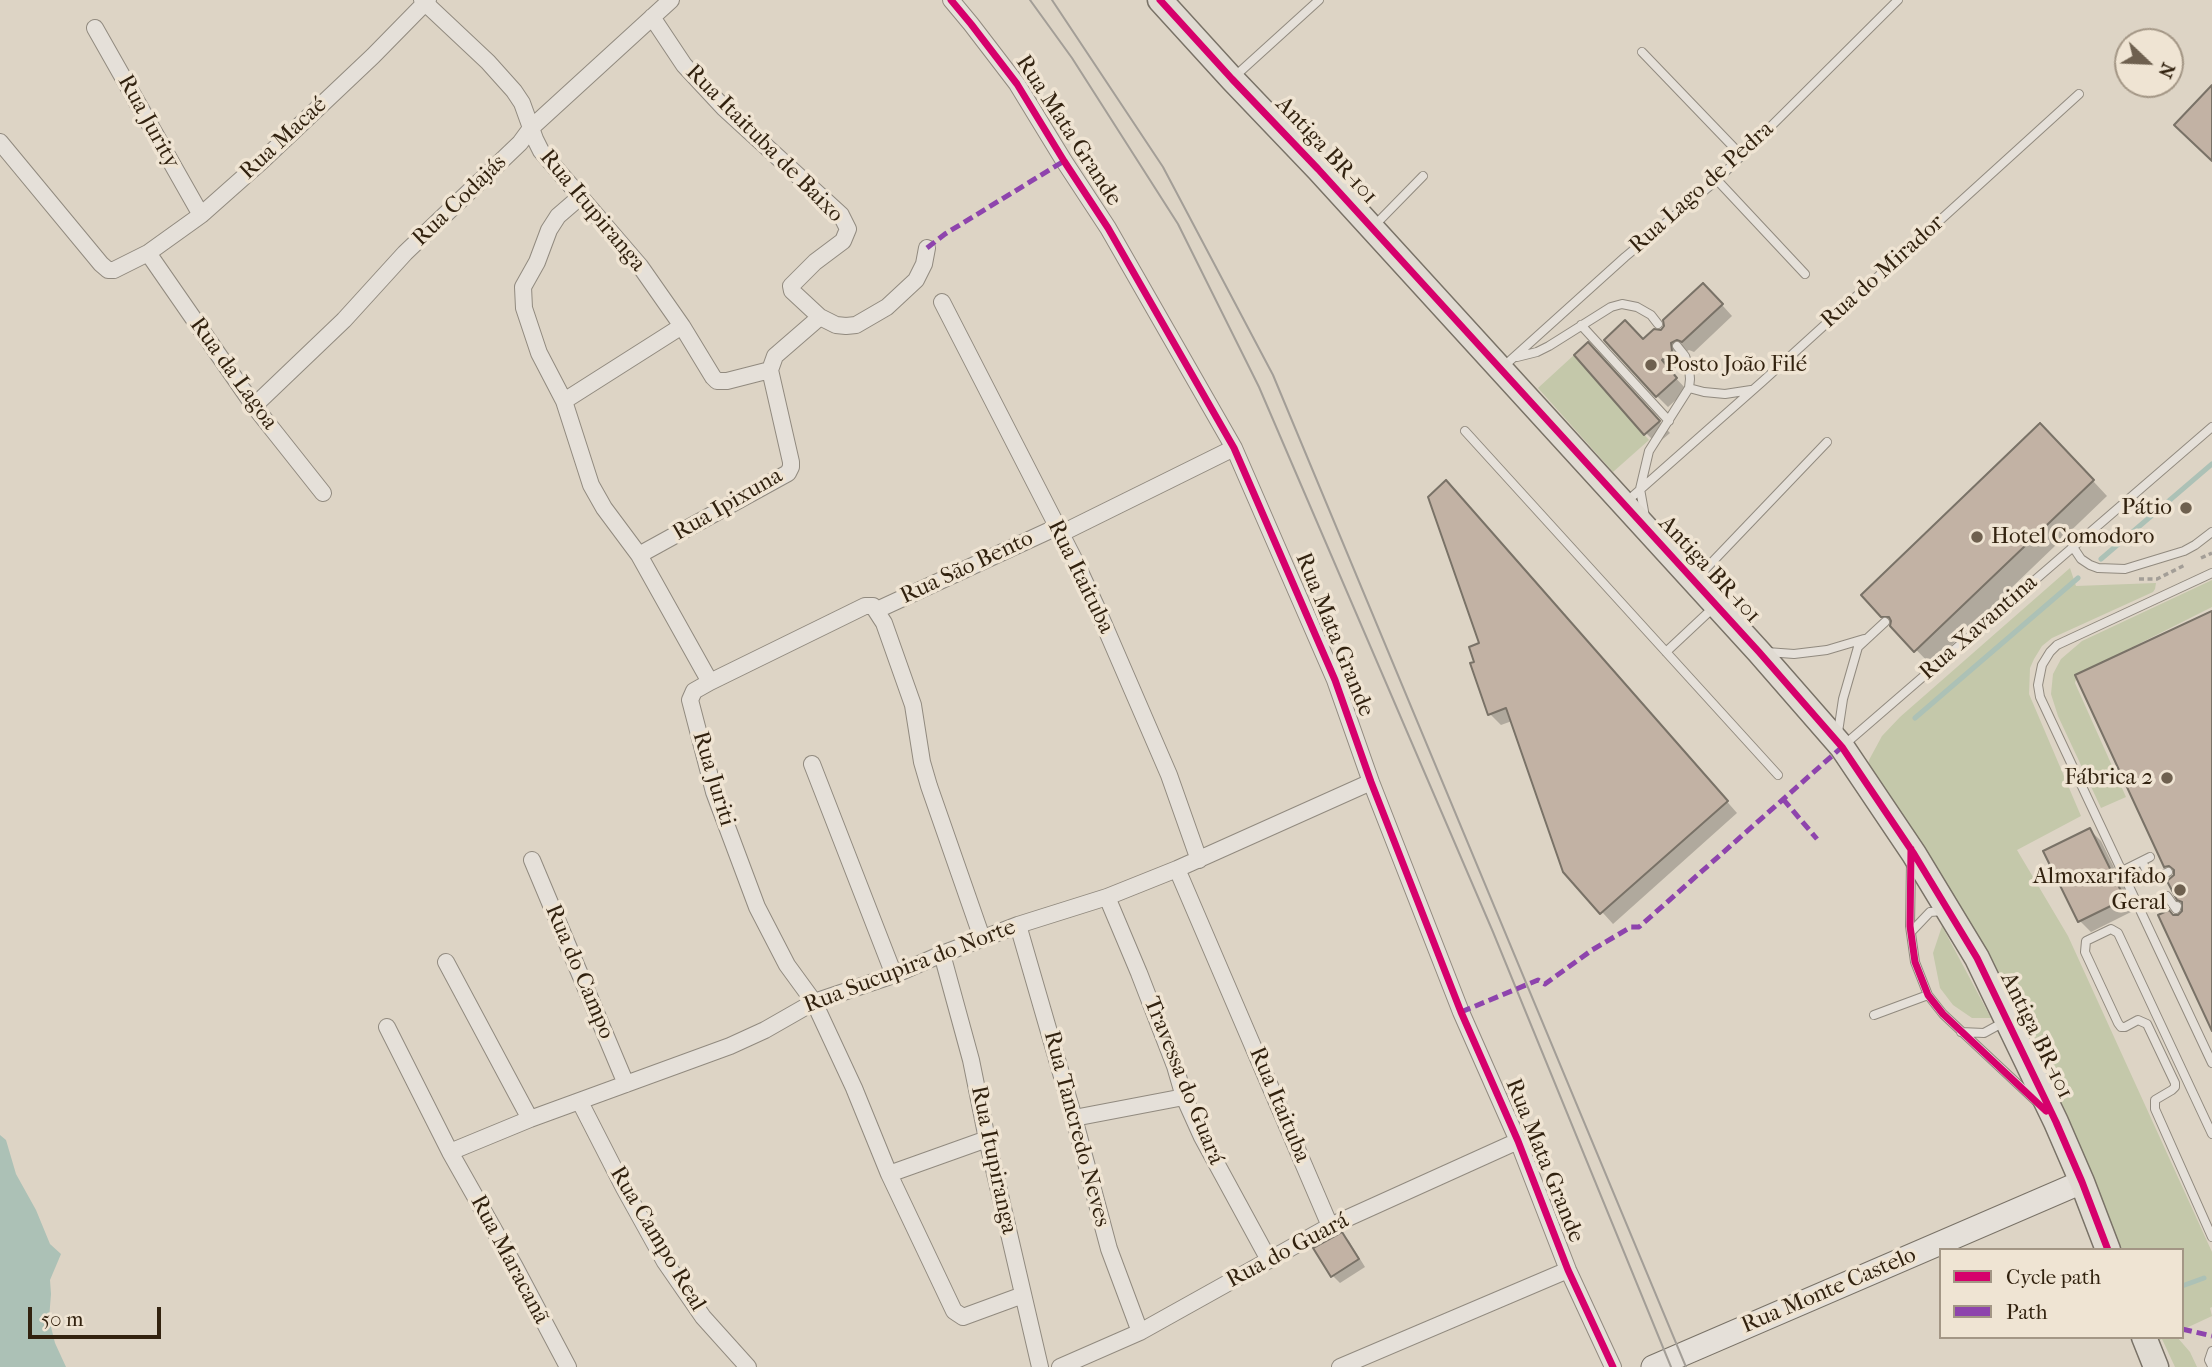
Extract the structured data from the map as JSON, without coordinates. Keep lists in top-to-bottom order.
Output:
{
  "streets": {
    "main road": ["Antiga BR-101"],
    "street": [
      "Rua Jurity",
      "Rua Mata Grande",
      "Rua Macaé",
      "Rua Itaituba de Baixo",
      "Rua Codajás",
      "Rua Itupiranga",
      "Rua da Lagoa",
      "Rua Ipixuna",
      "Rua São Bento",
      "Rua Itaituba",
      "Rua Juriti",
      "Rua Sucupira do Norte",
      "Rua do Campo",
      "Travessa do Guará",
      "Rua Tancredo Neves",
      "Rua Campo Real",
      "Rua do Guará",
      "Rua Maracanã",
      "Rua Monte Castelo"
    ],
    "lane": ["Rua Lago de Pedra", "Rua do Mirador", "Rua Xavantina"]
  },
  "crossings": [
    ["Rua Jurity", "Rua Macaé"],
    ["Rua Mata Grande", "Rua São Bento"],
    ["Rua Mata Grande", "Rua Sucupira do Norte"],
    ["Rua Mata Grande", "Rua do Guará"],
    ["Rua Macaé", "Rua Itupiranga"],
    ["Rua Macaé", "Rua da Lagoa"],
    ["Rua Itaituba de Baixo", "Rua Codajás"],
    ["Antiga BR-101", "Rua Lago de Pedra"],
    ["Antiga BR-101", "Rua do Mirador"],
    ["Antiga BR-101", "Rua Xavantina"],
    ["Antiga BR-101", "Rua Monte Castelo"],
    ["Rua Codajás", "Rua Itupiranga"],
    ["Rua Codajás", "Rua da Lagoa"],
    ["Rua Itupiranga", "Rua Ipixuna"],
    ["Rua Itupiranga", "Rua Juriti"],
    ["Rua Itupiranga", "Rua Sucupira do Norte"],
    ["Rua São Bento", "Rua Itaituba"],
    ["Rua São Bento", "Rua Juriti"],
    ["Rua Itaituba", "Rua Sucupira do Norte"],
    ["Rua Itaituba", "Rua do Guará"],
    ["Rua Juriti", "Rua Sucupira do Norte"],
    ["Rua Sucupira do Norte", "Rua do Campo"],
    ["Rua Sucupira do Norte", "Travessa do Guará"],
    ["Rua Sucupira do Norte", "Rua Tancredo Neves"],
    ["Rua Sucupira do Norte", "Rua Campo Real"],
    ["Rua Sucupira do Norte", "Rua Maracanã"],
    ["Travessa do Guará", "Rua do Guará"],
    ["Rua Tancredo Neves", "Rua do Guará"]
  ],
  "places": [
    "Posto João Filé",
    "Pátio",
    "Hotel Comodoro",
    "Fábrica 2",
    "Almoxarifado Geral"
  ],
  "legend": ["Cycle path", "Path"],
  "scale_bar": "50 m",
  "north": "bottom right"
}
